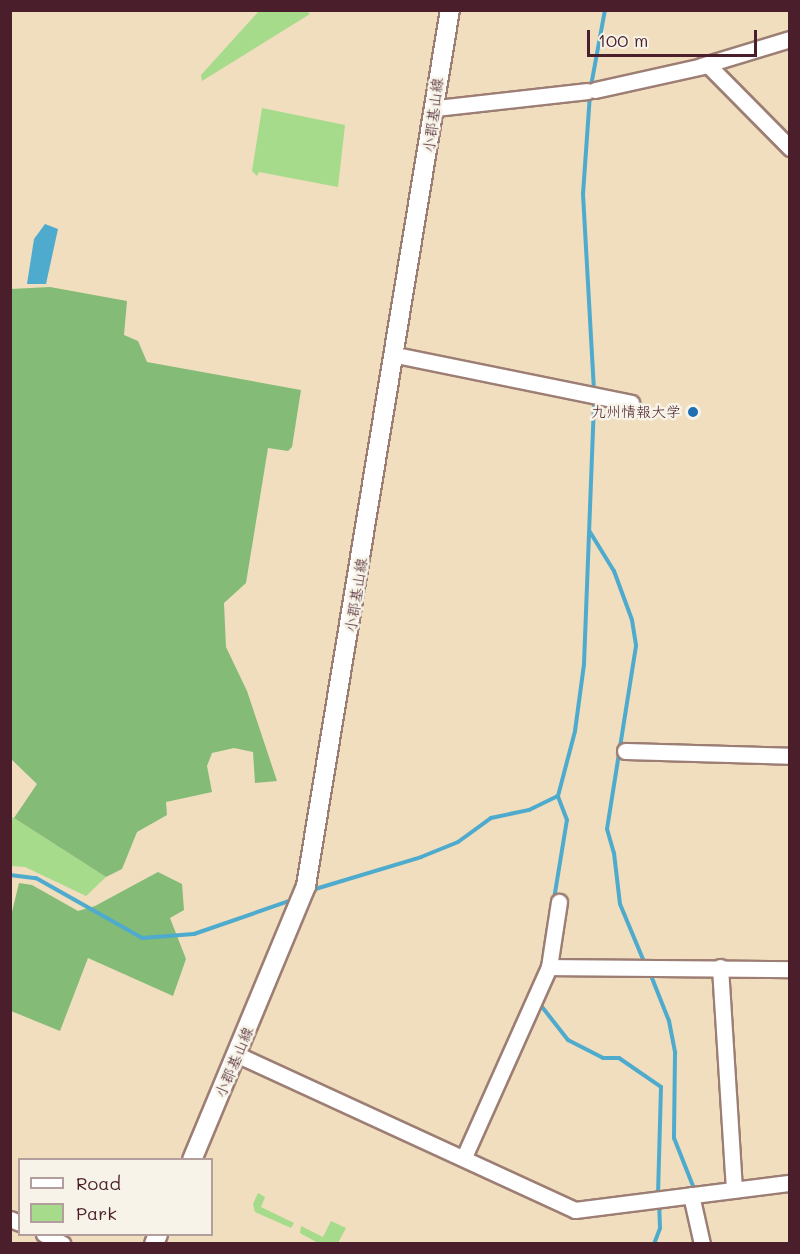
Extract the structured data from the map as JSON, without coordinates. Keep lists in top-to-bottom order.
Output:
{
  "streets": {
    "main road": ["小郡基山線"]
  },
  "places": ["九州情報大学"],
  "legend": ["Road", "Park"],
  "scale_bar": "100 m"
}
